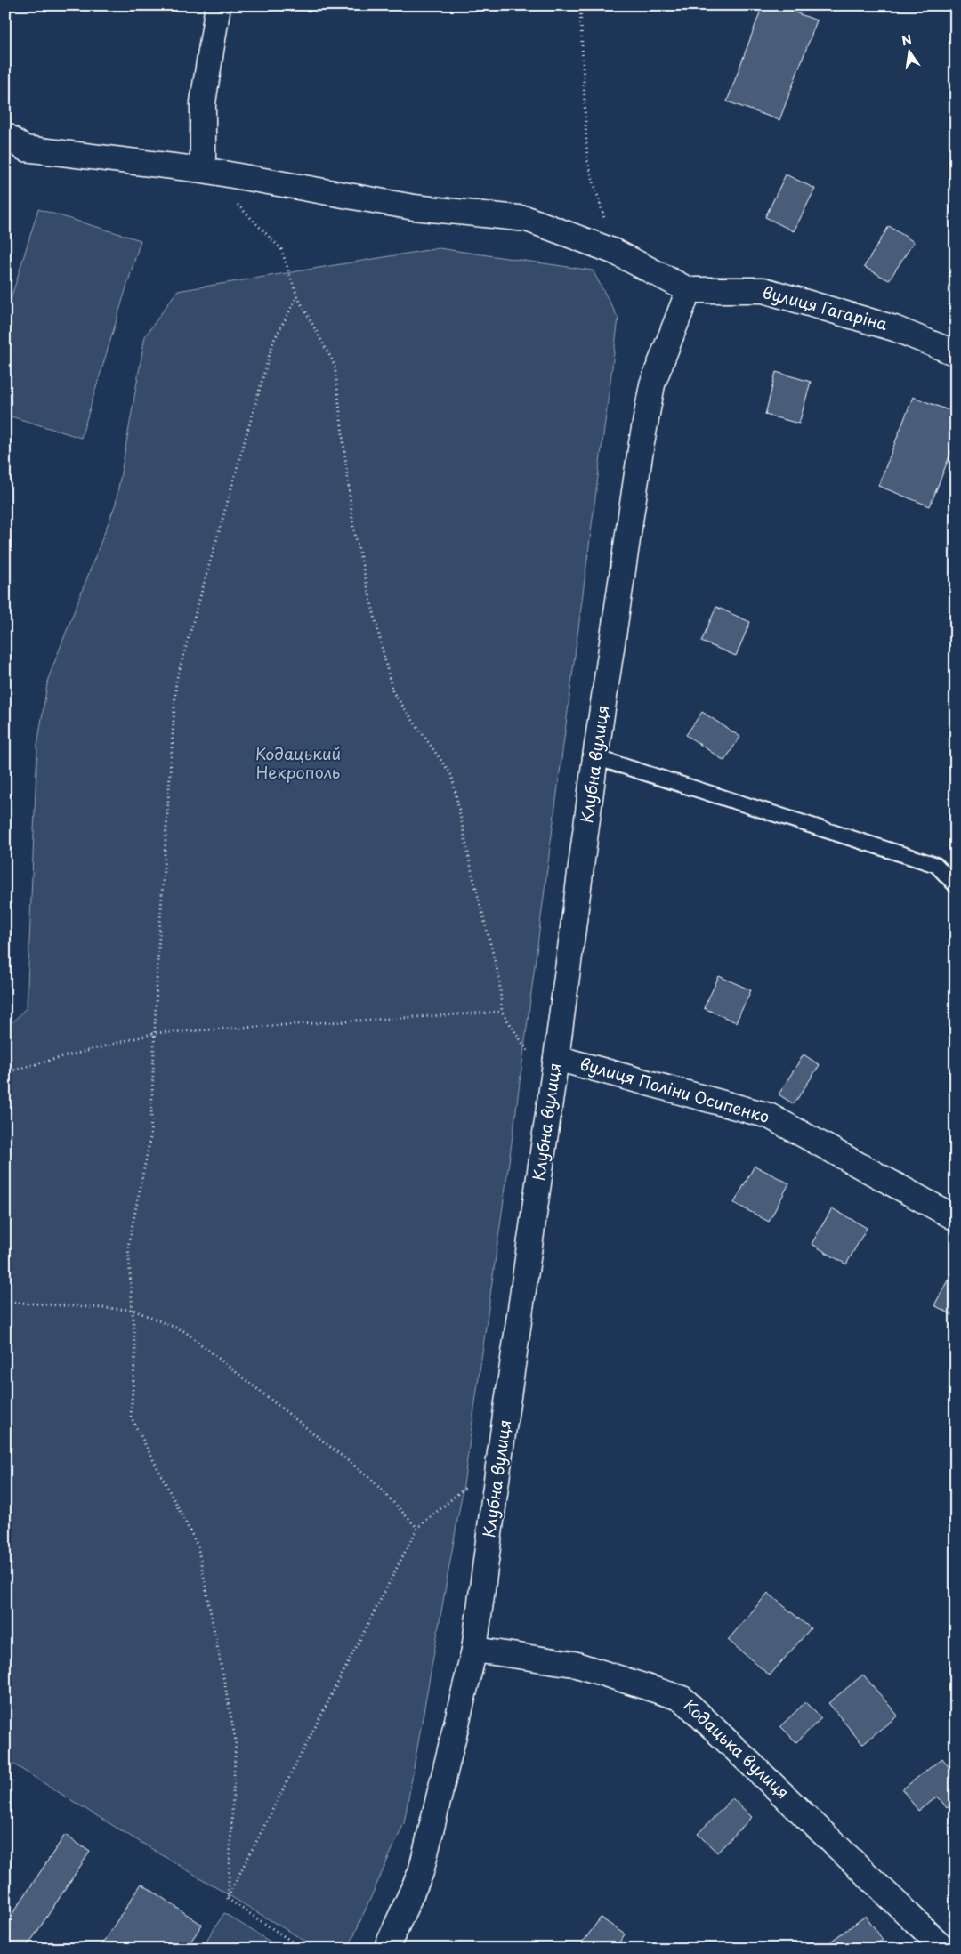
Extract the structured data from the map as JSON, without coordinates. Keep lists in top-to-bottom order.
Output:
{
  "streets": {
    "street": [
      "вулиця Гагаріна",
      "Клубна вулиця",
      "вулиця Поліни Осипенко",
      "Кодацька вулиця"
    ]
  },
  "crossings": [
    ["вулиця Гагаріна", "Клубна вулиця"],
    ["Клубна вулиця", "вулиця Поліни Осипенко"],
    ["Клубна вулиця", "Кодацька вулиця"]
  ],
  "parks": ["Кодацький Некрополь"],
  "north": "top"
}
